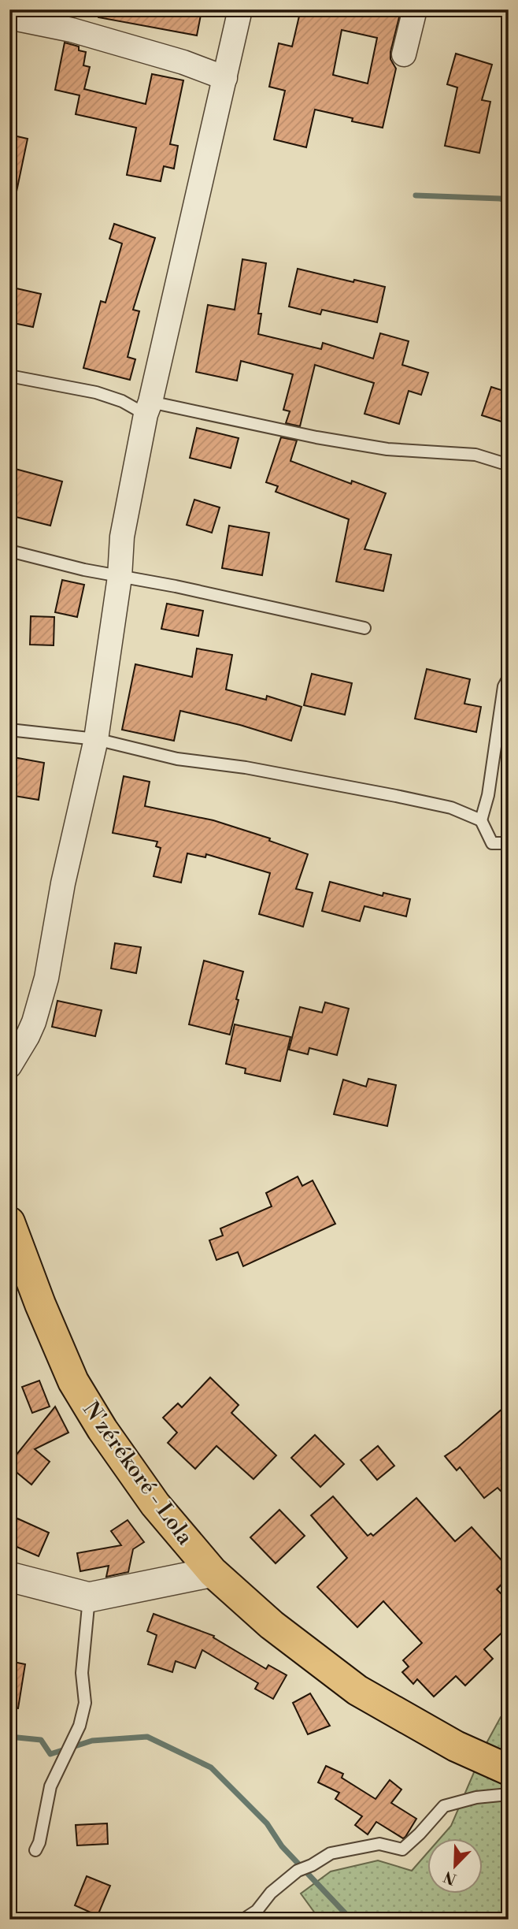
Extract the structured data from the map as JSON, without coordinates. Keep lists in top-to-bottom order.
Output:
{
  "streets": {
    "highway": ["N'zérékoré - Lola"]
  },
  "north": "bottom left"
}
